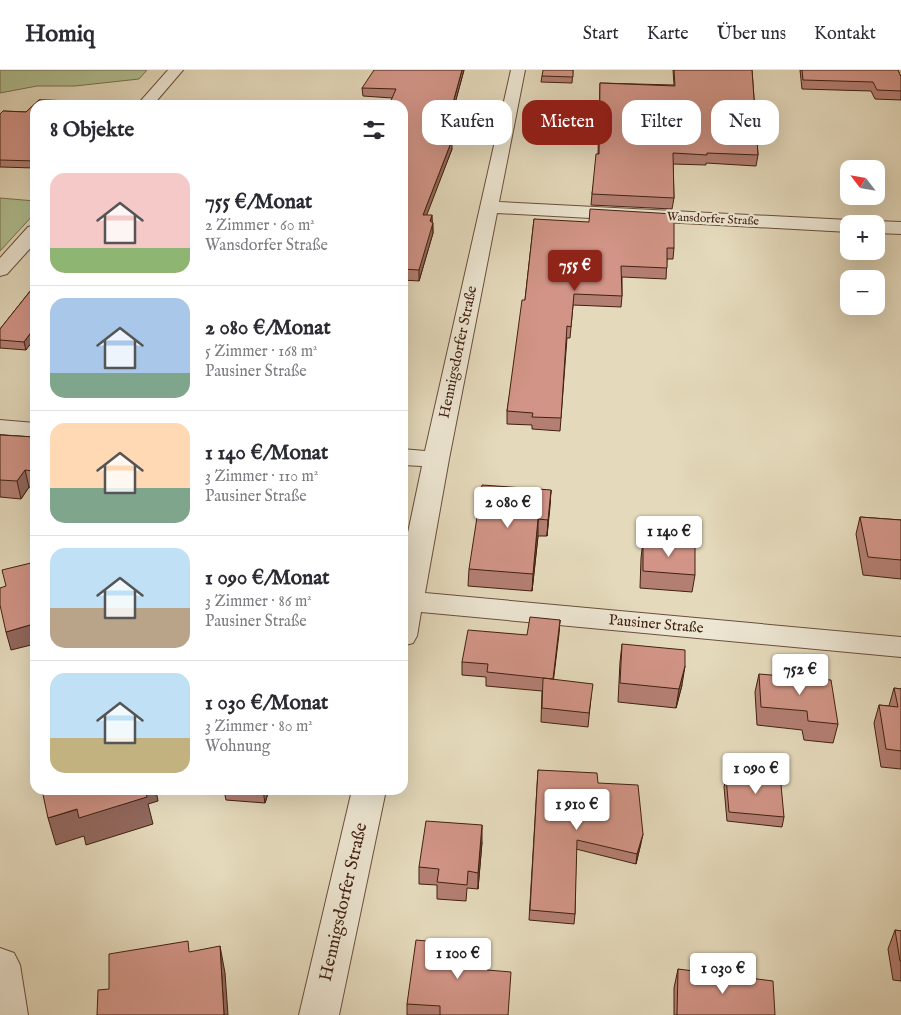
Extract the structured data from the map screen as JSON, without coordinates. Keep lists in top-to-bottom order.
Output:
{
  "streets": {
    "street": ["Wansdorfer Straße", "Hennigsdorfer Straße", "Pausiner Straße"]
  },
  "crossings": [
    ["Wansdorfer Straße", "Hennigsdorfer Straße"],
    ["Hennigsdorfer Straße", "Pausiner Straße"]
  ],
  "north": "top left",
  "page": {
    "header": "Homiq",
    "nav": [
      "Start",
      "Karte",
      "Über uns",
      "Kontakt"
    ],
    "chip": [
      "Kaufen",
      "Mieten",
      "Filter",
      "Neu"
    ],
    "heading": "8 Objekte",
    "map_buttons": ["+", "−"],
    "list": [
      {
        "name": "755 €/Monat",
        "note": "2 Zimmer · 60 m² · Wansdorfer Straße"
      },
      {
        "name": "2 080 €/Monat",
        "note": "5 Zimmer · 168 m² · Pausiner Straße"
      },
      {
        "name": "1 140 €/Monat",
        "note": "3 Zimmer · 110 m² · Pausiner Straße"
      },
      {
        "name": "1 090 €/Monat",
        "note": "3 Zimmer · 86 m² · Pausiner Straße"
      },
      {
        "name": "1 030 €/Monat",
        "note": "3 Zimmer · 80 m² · Wohnung"
      }
    ],
    "price": [
      "755 €",
      "2 080 €",
      "1 140 €",
      "752 €",
      "1 090 €",
      "1 910 €",
      "1 100 €",
      "1 030 €"
    ]
  }
}
